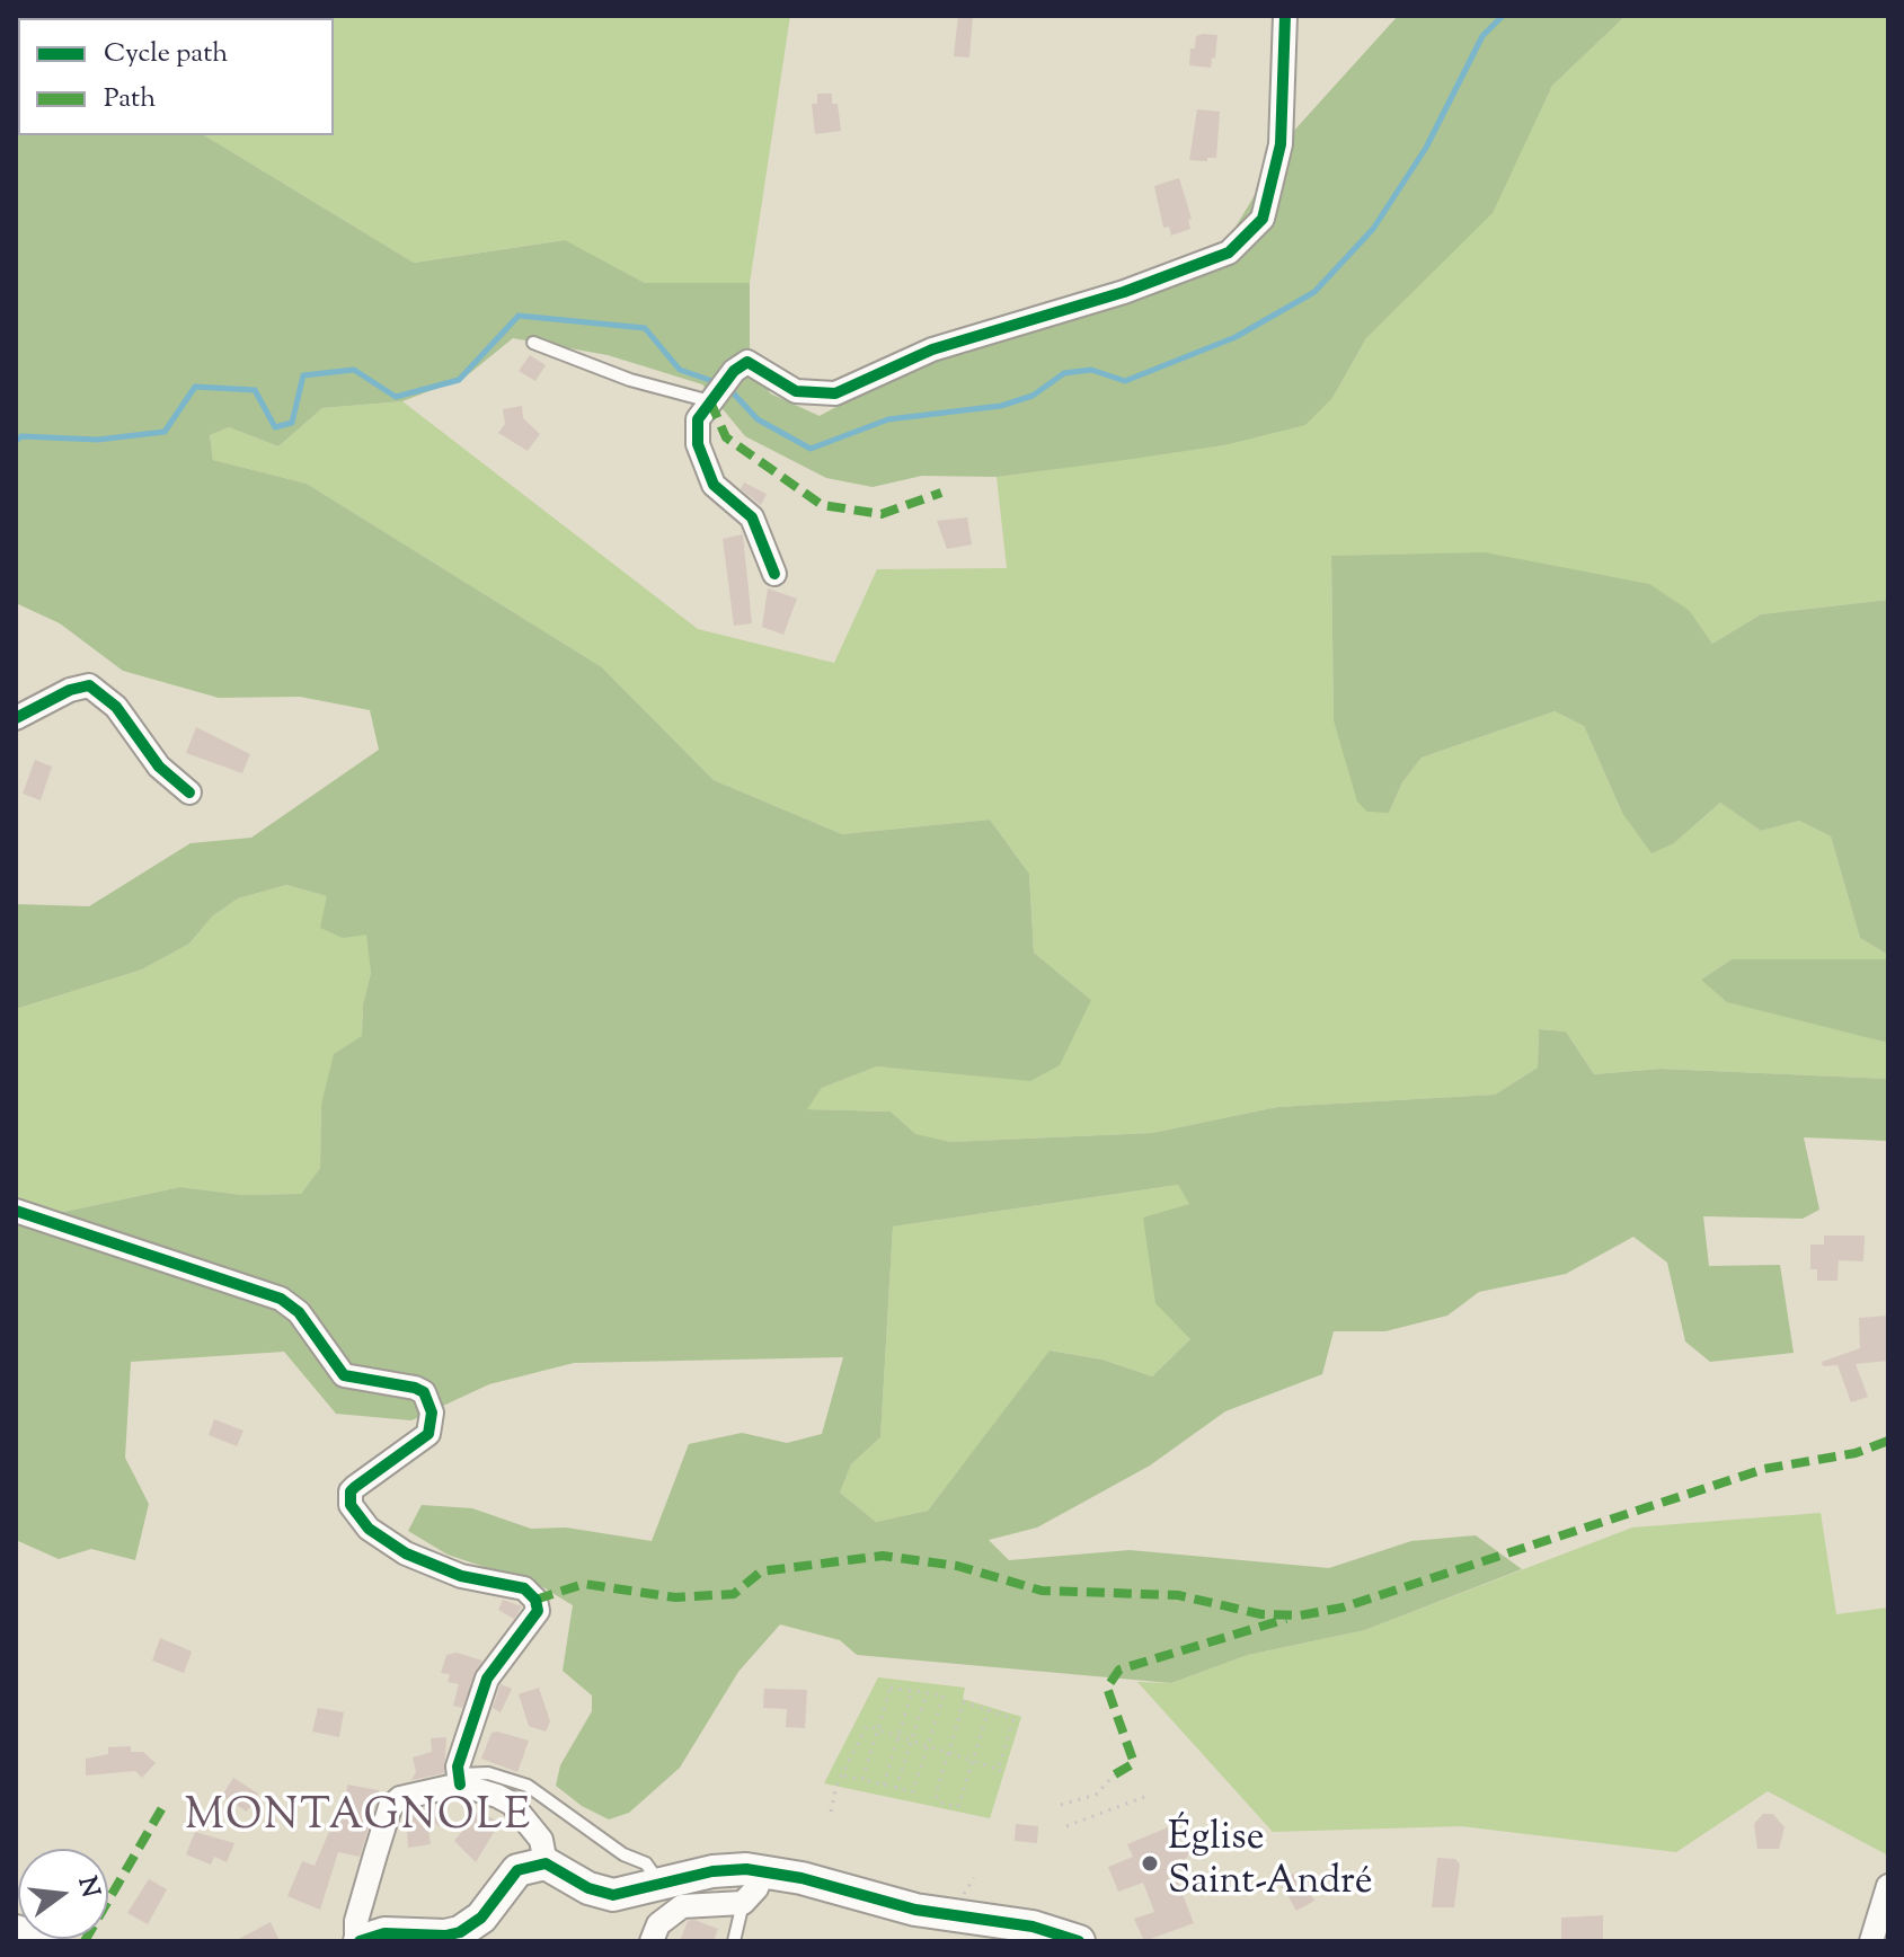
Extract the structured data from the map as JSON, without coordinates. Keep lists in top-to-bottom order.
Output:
{
  "districts": ["MONTAGNOLE"],
  "places": ["Église Saint-André"],
  "legend": ["Cycle path", "Path"],
  "north": "right"
}
